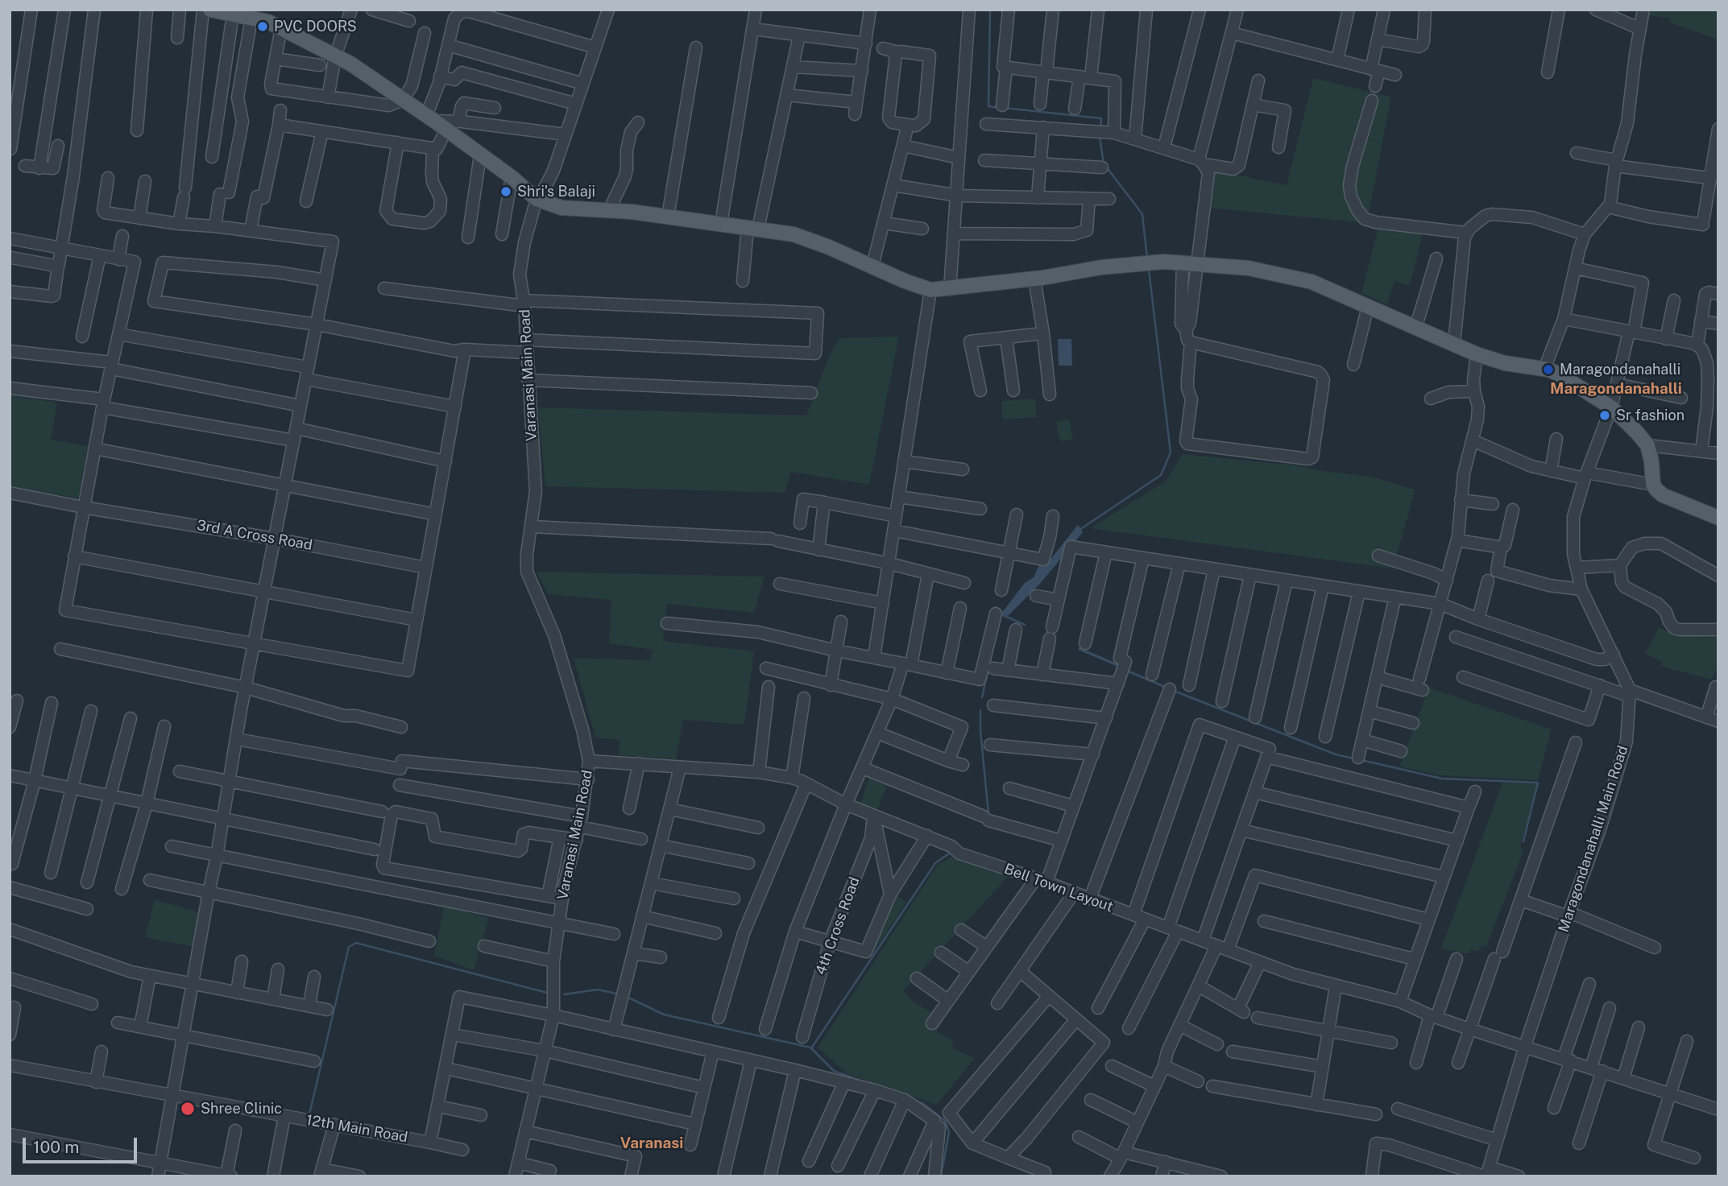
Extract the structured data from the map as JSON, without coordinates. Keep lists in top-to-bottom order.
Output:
{
  "streets": {
    "street": [
      "Varanasi Main Road",
      "3rd A Cross Road",
      "Maragondanahalli Main Road",
      "Bell Town Layout",
      "4th Cross Road",
      "12th Main Road"
    ]
  },
  "crossings": [
    ["Varanasi Main Road", "Bell Town Layout"],
    ["Maragondanahalli Main Road", "Bell Town Layout"],
    ["Bell Town Layout", "4th Cross Road"]
  ],
  "districts": ["Maragondanahalli", "Varanasi"],
  "places": [
    "PVC DOORS",
    "Shri's Balaji",
    "Maragondanahalli",
    "Sr fashion",
    "Shree Clinic"
  ],
  "scale_bar": "100 m"
}
